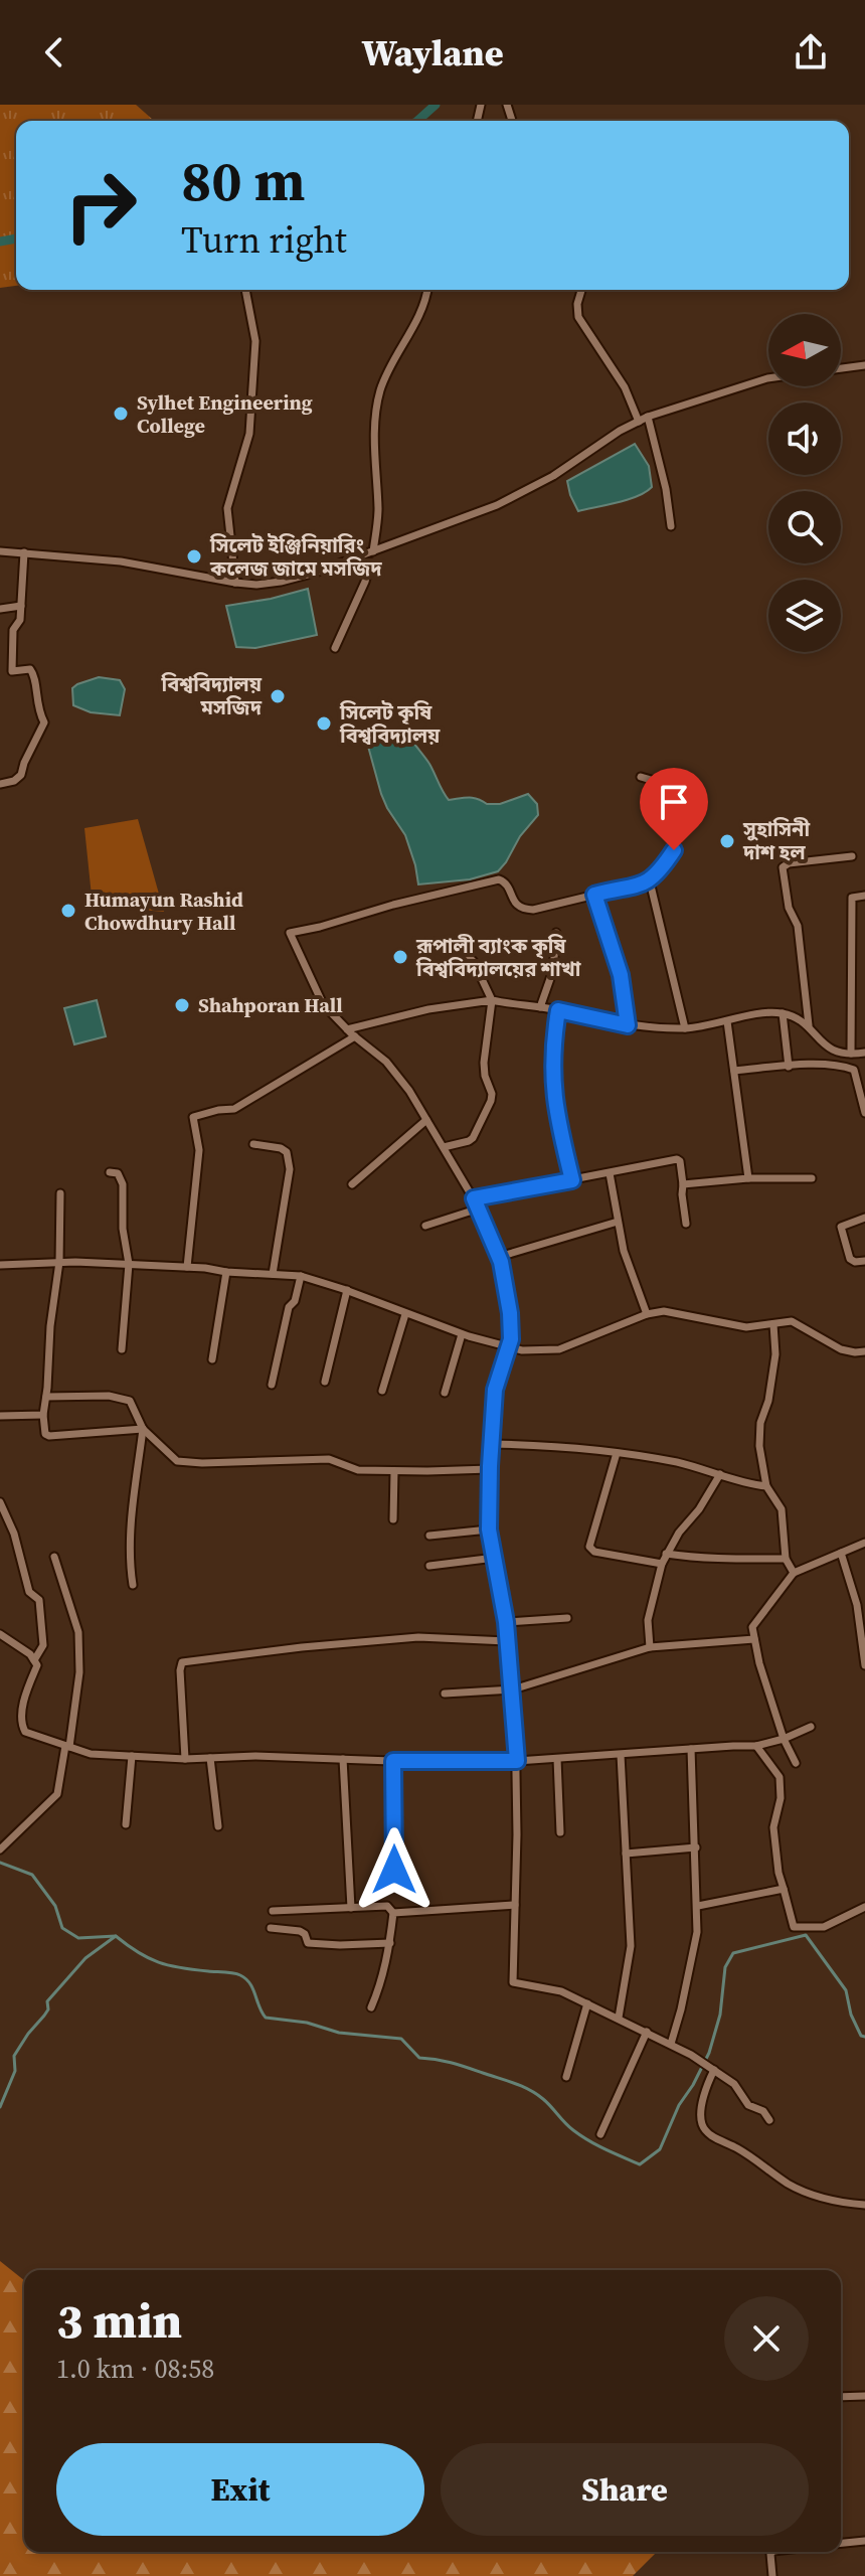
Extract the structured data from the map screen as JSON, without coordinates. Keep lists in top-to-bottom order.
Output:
{
  "places": [
    "Sylhet Engineering College",
    "সিলেট ইঞ্জিনিয়ারিং কলেজ জামে মসজিদ",
    "বিশ্ববিদ্যালয় মসজিদ",
    "সিলেট কৃষি বিশ্ববিদ্যালয়",
    "সুহাসিনী দাশ হল",
    "Humayun Rashid Chowdhury Hall",
    "রূপালী ব্যাংক কৃষি বিশ্ববিদ্যালয়ের শাখা",
    "Shahporan Hall"
  ],
  "north": "left",
  "page": {
    "header": "Waylane",
    "turn": ["80 m", "Turn right"],
    "heading": ["3 min", "1.0 km · 08:58"],
    "buttons": ["Exit", "Share"]
  }
}
